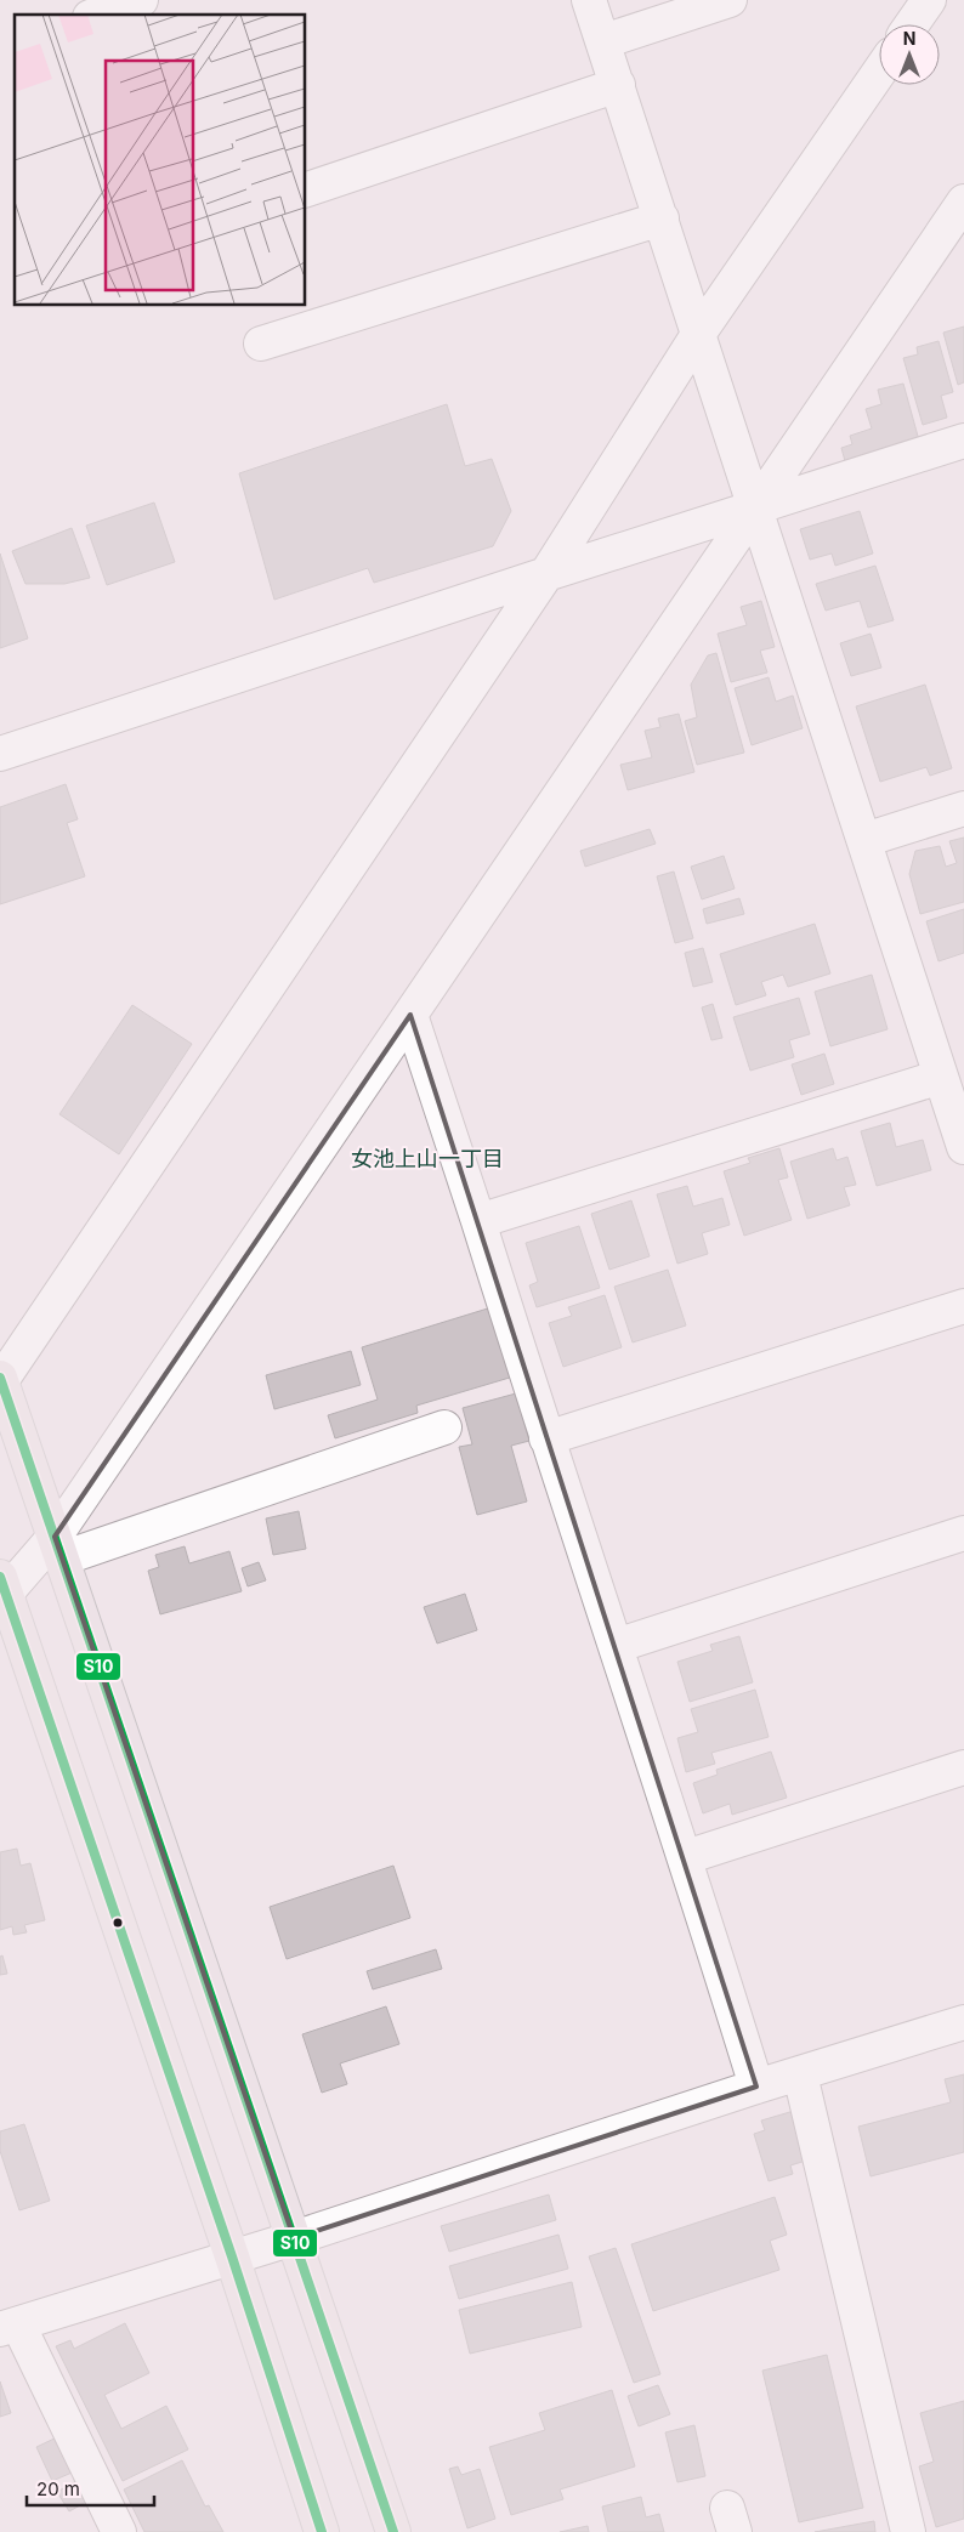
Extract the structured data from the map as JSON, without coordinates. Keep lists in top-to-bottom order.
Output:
{
  "districts": ["女池上山一丁目"],
  "lines": ["transit line S10"],
  "scale_bar": "20 m",
  "north": "top"
}
